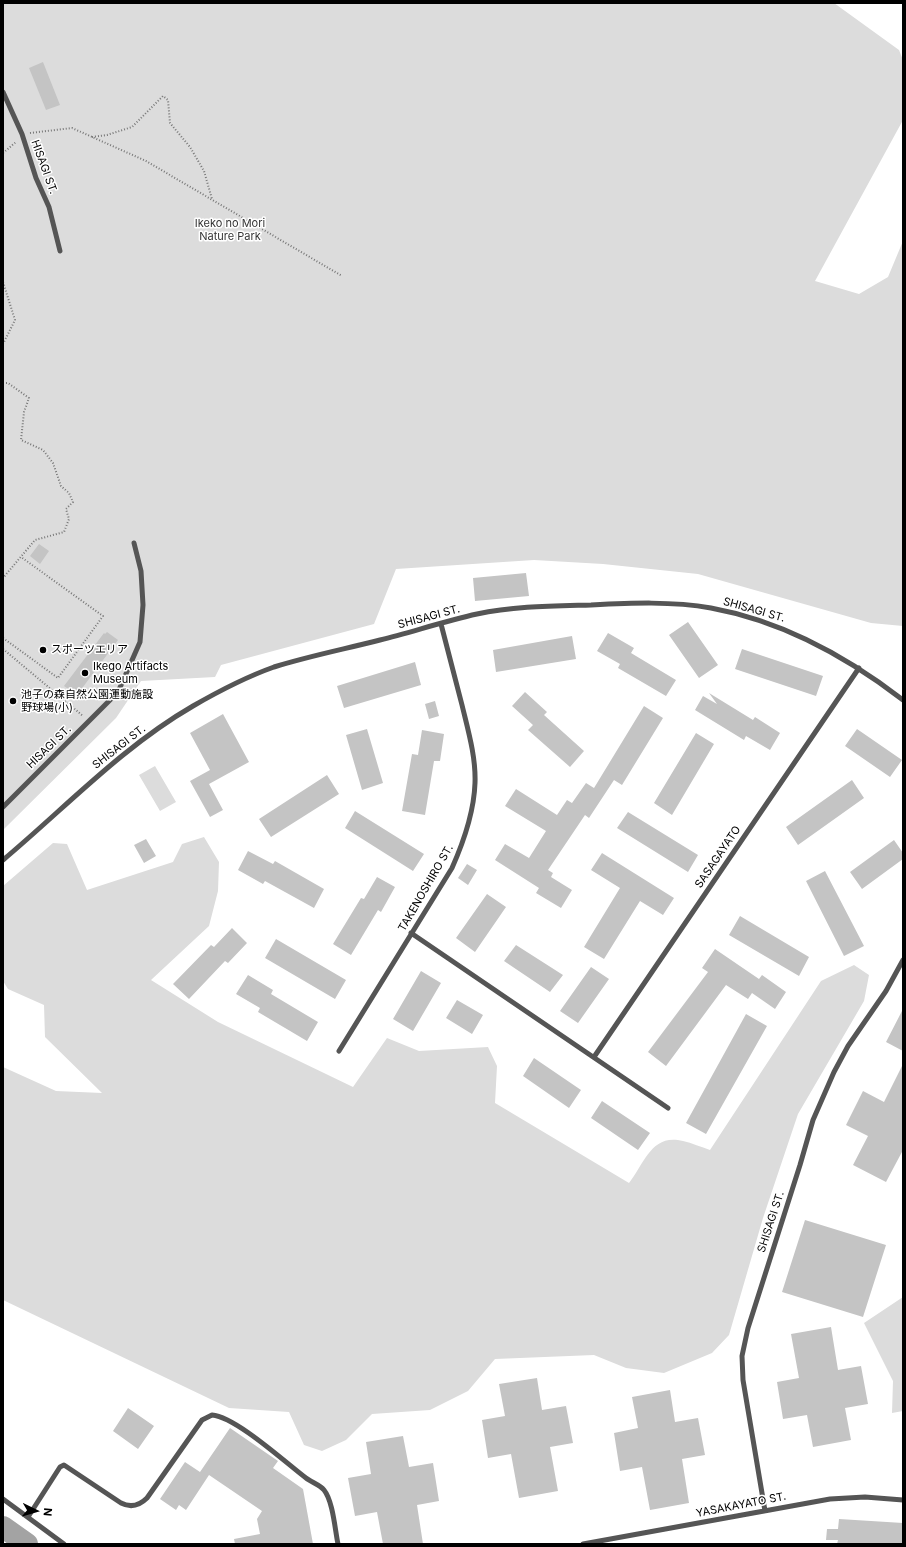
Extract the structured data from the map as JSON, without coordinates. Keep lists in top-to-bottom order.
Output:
{
  "streets": {
    "lane": [
      "HISAGI ST.",
      "SHISAGI ST.",
      "SASAGAYATO",
      "TAKENOSHIRO ST.",
      "YASAKAYATO ST."
    ]
  },
  "crossings": [
    ["SHISAGI ST.", "SASAGAYATO"],
    ["SHISAGI ST.", "TAKENOSHIRO ST."],
    ["SHISAGI ST.", "YASAKAYATO ST."]
  ],
  "parks": ["Ikeko no Mori Nature Park"],
  "places": ["スポーツエリア", "Ikego Artifacts Museum", "池子の森自然公園運動施設 野球場(小)"],
  "north": "right"
}
